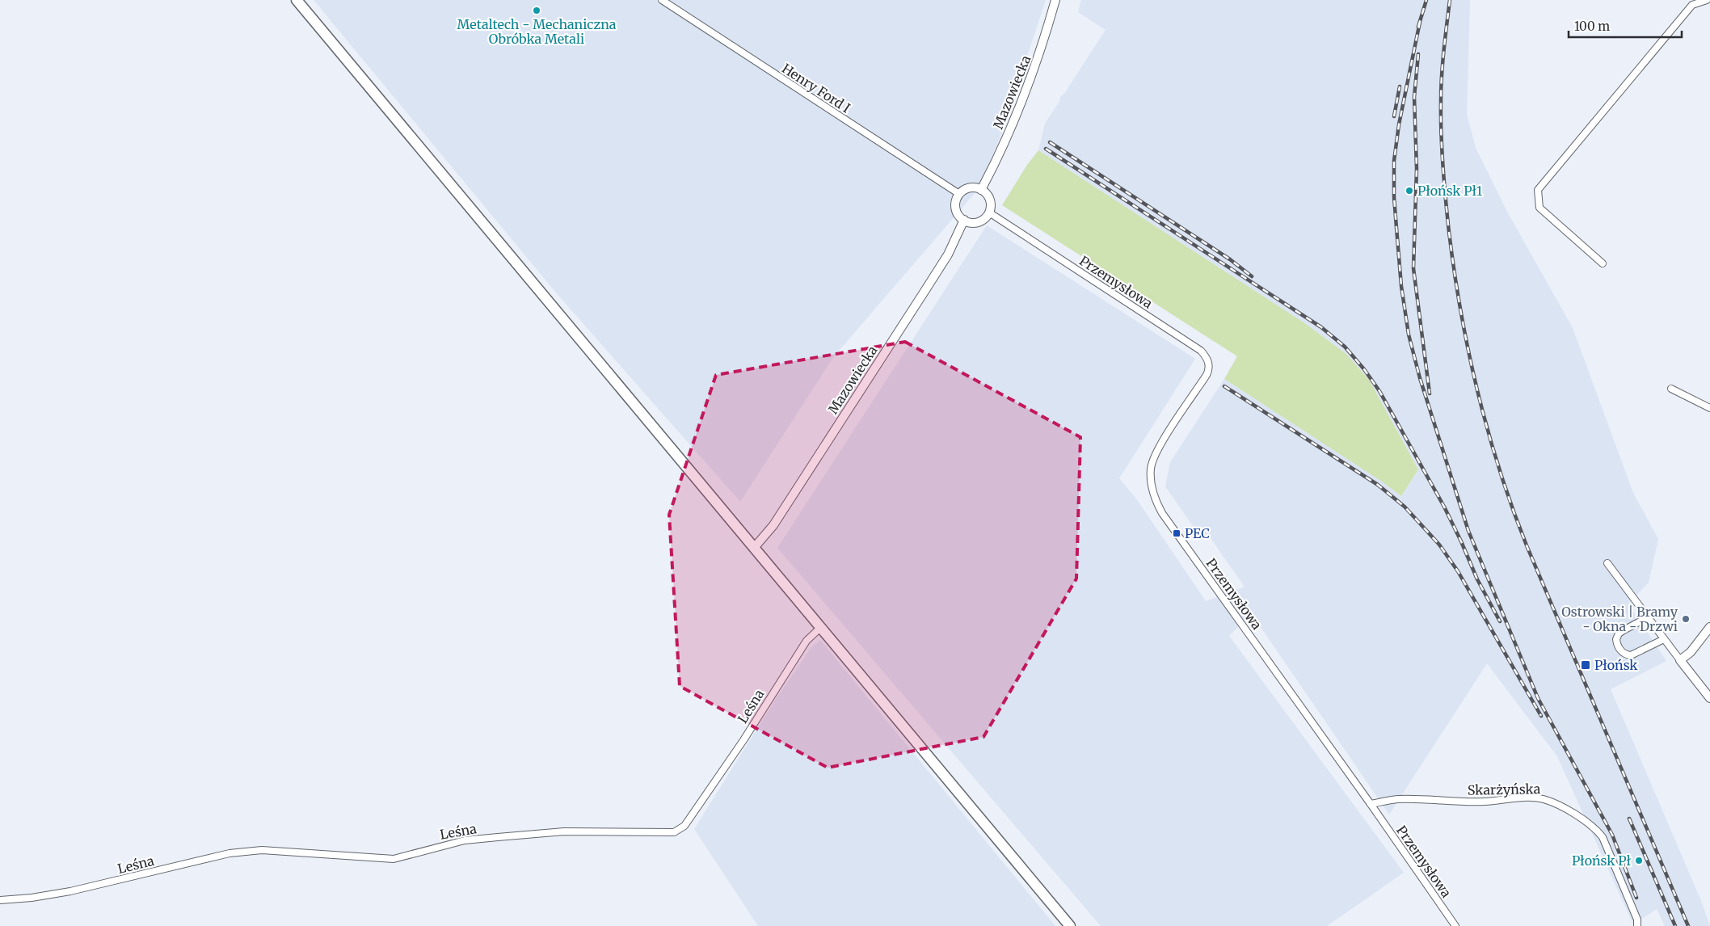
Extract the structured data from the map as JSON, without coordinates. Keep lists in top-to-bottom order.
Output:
{
  "streets": {
    "street": [
      "Henry Ford I",
      "Mazowiecka",
      "Przemysłowa",
      "Leśna",
      "Skarżyńska"
    ]
  },
  "crossings": [
    ["Henry Ford I", "Mazowiecka"],
    ["Henry Ford I", "Przemysłowa"],
    ["Mazowiecka", "Przemysłowa"],
    ["Przemysłowa", "Skarżyńska"]
  ],
  "places": {
    "other": [
      "Metaltech - Mechaniczna Obróbka Metali",
      "Płońsk Pł1",
      "Ostrowski | Bramy - Okna - Drzwi",
      "Płońsk Pł"
    ],
    "transit": ["PEC", "Płońsk"]
  },
  "scale_bar": "100 m"
}
